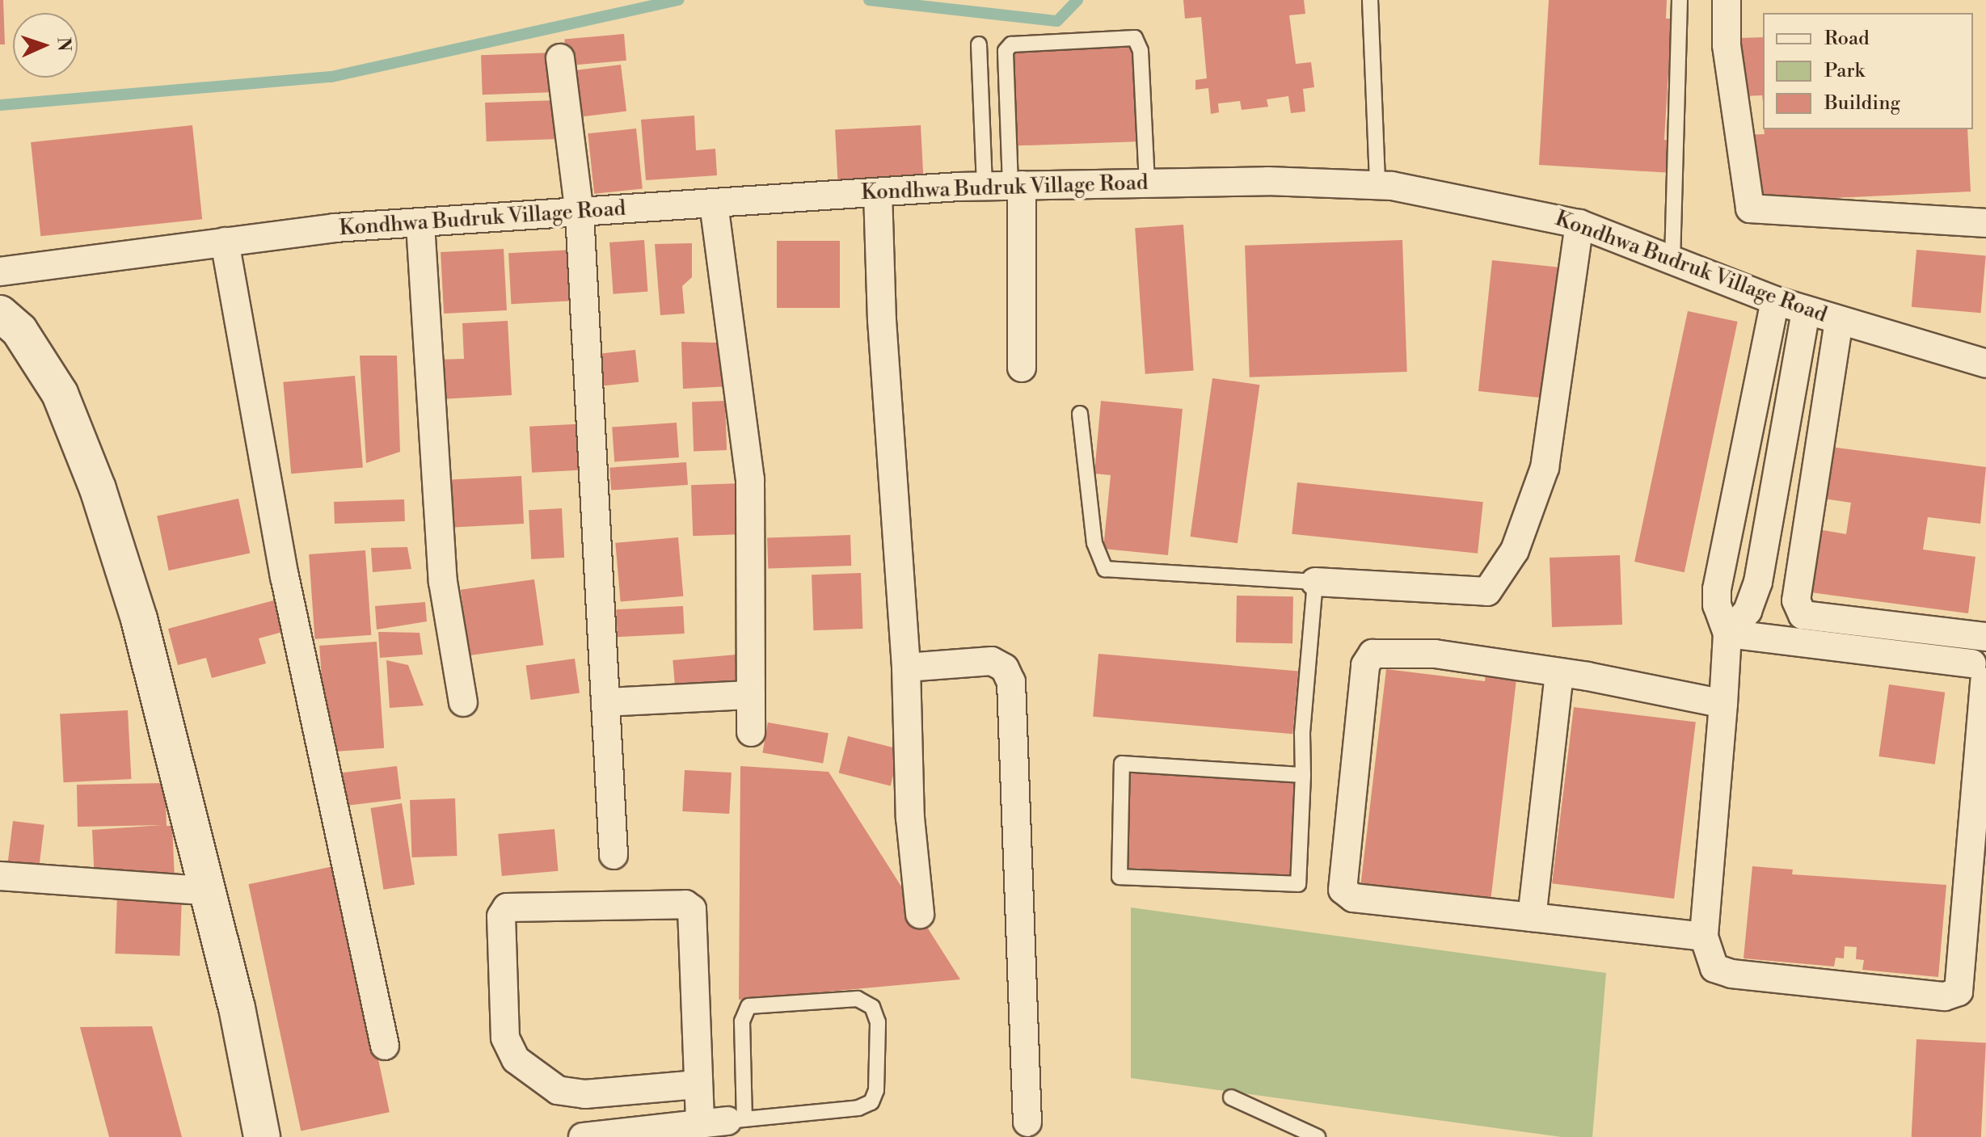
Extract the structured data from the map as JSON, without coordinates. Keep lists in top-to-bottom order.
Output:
{
  "streets": {
    "street": ["Kondhwa Budruk Village Road"]
  },
  "legend": ["Road", "Park", "Building"],
  "north": "right"
}
